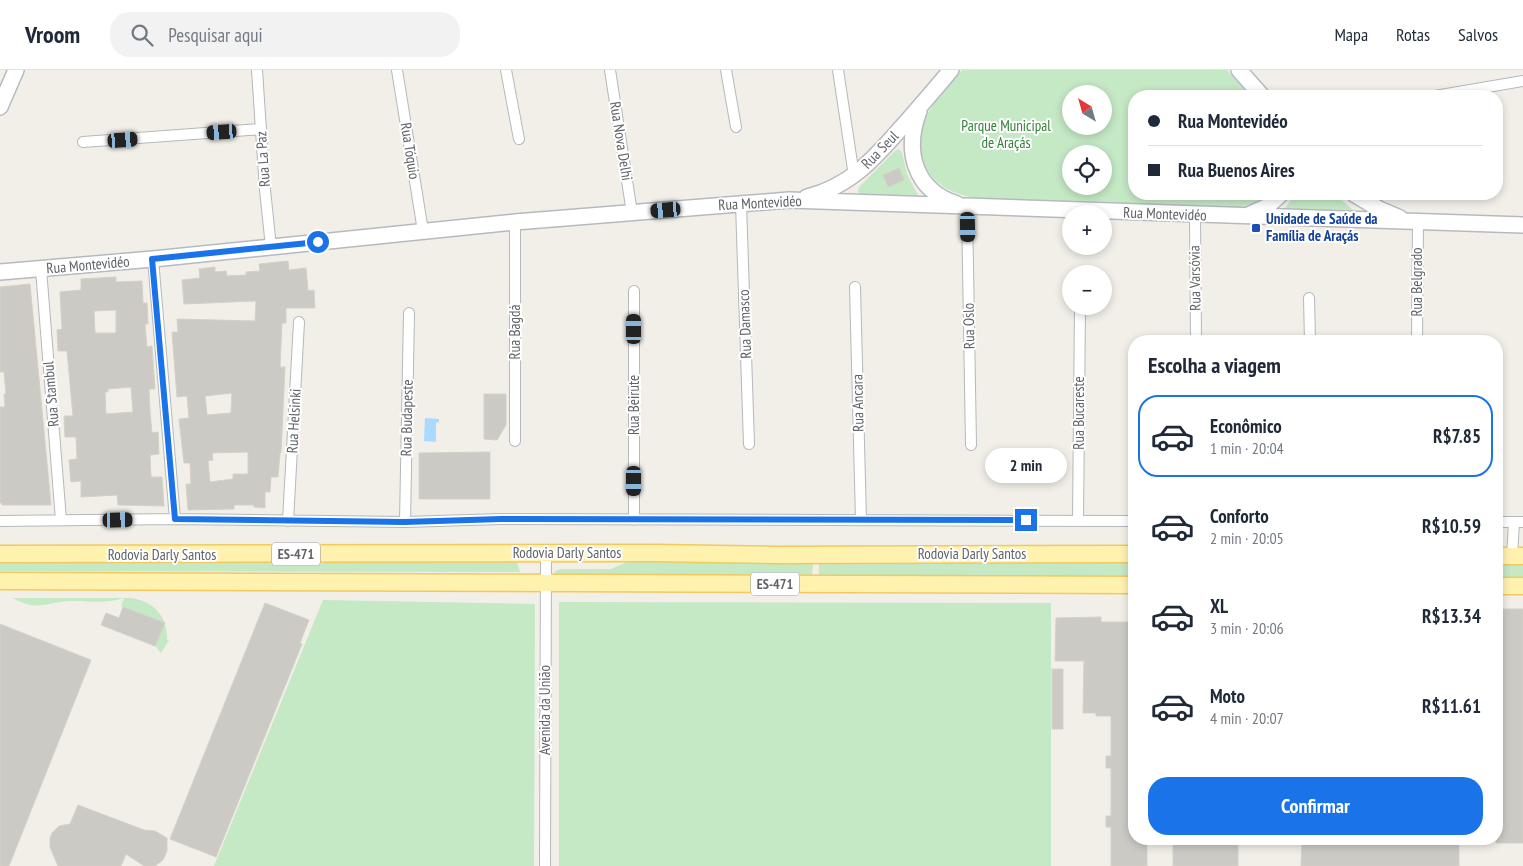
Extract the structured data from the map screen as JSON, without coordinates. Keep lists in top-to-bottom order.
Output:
{
  "streets": {
    "main road": ["Rodovia Darly Santos", "ES-471"],
    "street": [
      "Rua Nova Delhi",
      "Rua Seul",
      "Rua Tóquio",
      "Rua La Paz",
      "Rua Montevidéo",
      "Rua Varsóvia",
      "Rua Belgrado",
      "Rua Damasco",
      "Rua Oslo",
      "Rua Bagdá",
      "Rua Stambul",
      "Rua Ancara",
      "Rua Beirute",
      "Rua Bucareste",
      "Rua Budapeste",
      "Rua Helsinki",
      "Avenida da União"
    ]
  },
  "crossings": [
    ["Rua Nova Delhi", "Rua Montevidéo"],
    ["Rua Seul", "Rua Montevidéo"],
    ["Rua Tóquio", "Rua Montevidéo"],
    ["Rua La Paz", "Rua Montevidéo"],
    ["Rua Montevidéo", "Rua Varsóvia"],
    ["Rua Montevidéo", "Rua Belgrado"],
    ["Rua Montevidéo", "Rua Damasco"],
    ["Rua Montevidéo", "Rua Oslo"],
    ["Rua Montevidéo", "Rua Bagdá"],
    ["Rua Montevidéo", "Rua Stambul"],
    ["Rodovia Darly Santos", "Avenida da União"]
  ],
  "parks": ["Parque Municipal de Araçás"],
  "places": {
    "transit": ["Unidade de Saúde da Família de Araçás"]
  },
  "north": "top left",
  "page": {
    "header": "Vroom",
    "search": "Pesquisar aqui",
    "nav": ["Mapa", "Rotas", "Salvos"],
    "map_buttons": ["+", "−"],
    "banner": ["Rua Montevidéo", "Rua Buenos Aires"],
    "heading": "Escolha a viagem",
    "list": [
      {
        "name": "Econômico",
        "note": "1 min · 20:04",
        "value": "R$7.85"
      },
      {
        "name": "Conforto",
        "note": "2 min · 20:05",
        "value": "R$10.59"
      },
      {
        "name": "XL",
        "note": "3 min · 20:06",
        "value": "R$13.34"
      },
      {
        "name": "Moto",
        "note": "4 min · 20:07",
        "value": "R$11.61"
      }
    ],
    "bubble": "2 min",
    "buttons": "Confirmar"
  }
}
